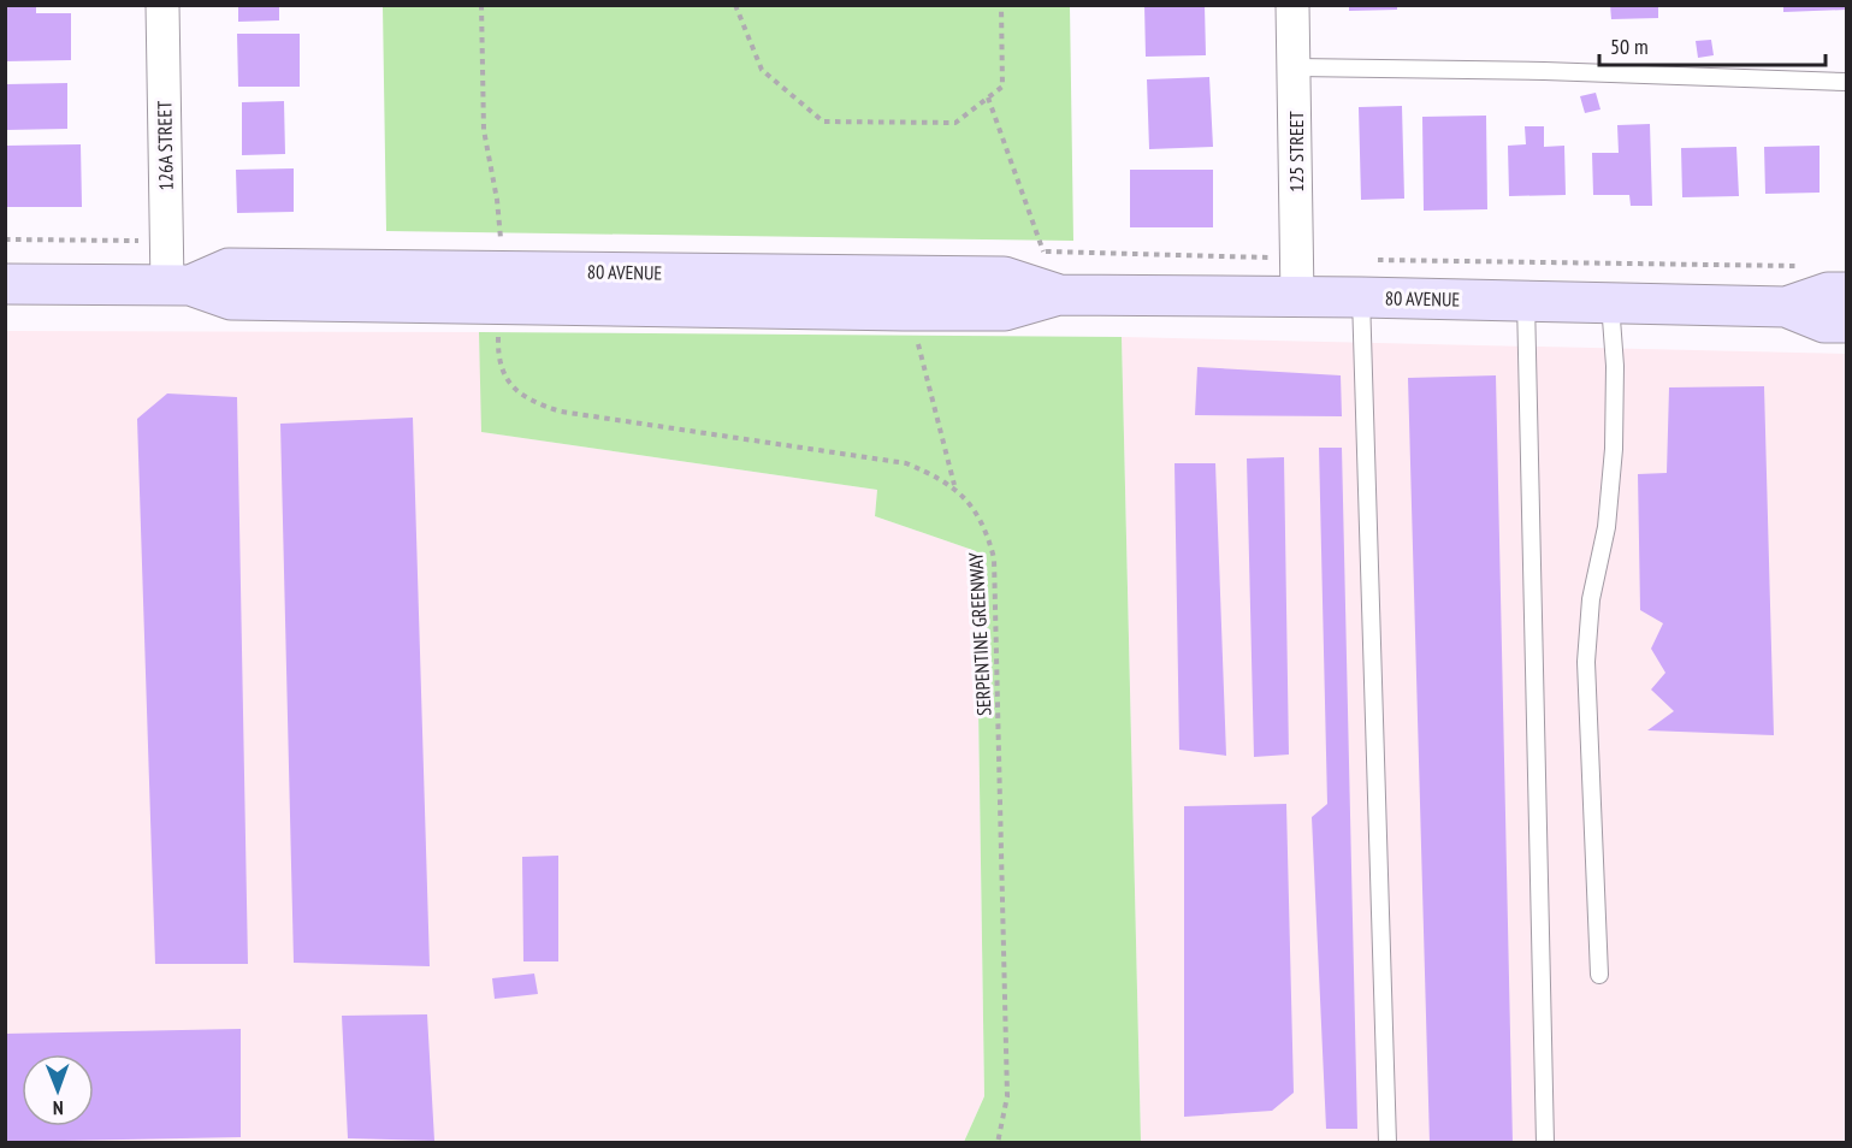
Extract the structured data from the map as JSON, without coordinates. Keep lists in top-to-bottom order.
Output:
{
  "streets": {
    "main road": ["80 AVENUE"],
    "street": ["126A STREET", "125 STREET"],
    "path": ["SERPENTINE GREENWAY"]
  },
  "crossings": [
    ["126A STREET", "80 AVENUE"],
    ["125 STREET", "80 AVENUE"]
  ],
  "scale_bar": "50 m",
  "north": "bottom"
}
